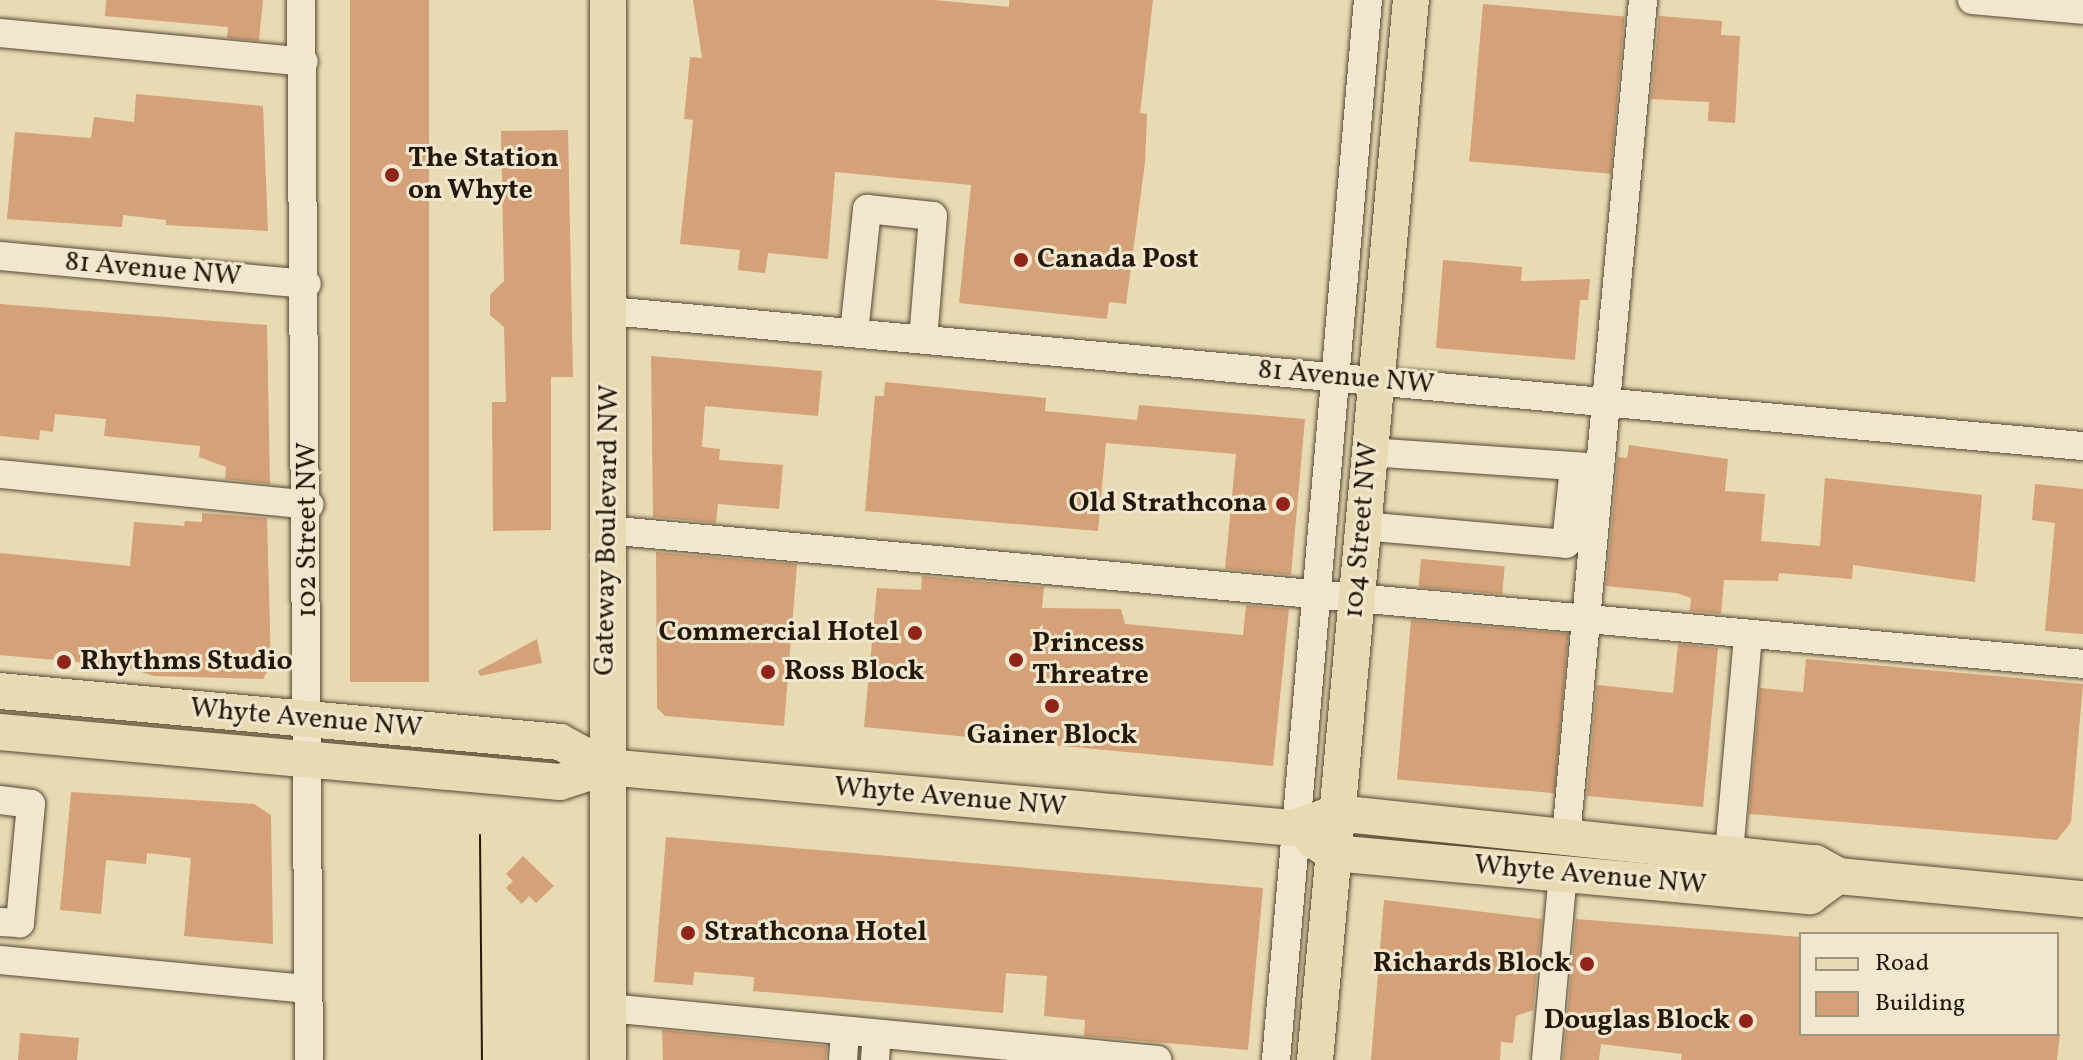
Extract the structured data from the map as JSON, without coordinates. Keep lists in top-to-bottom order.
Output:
{
  "streets": {
    "main road": ["Gateway Boulevard NW", "104 Street NW", "Whyte Avenue NW"],
    "street": ["81 Avenue NW", "102 Street NW"]
  },
  "crossings": [
    ["81 Avenue NW", "102 Street NW"],
    ["81 Avenue NW", "Gateway Boulevard NW"],
    ["81 Avenue NW", "104 Street NW"],
    ["102 Street NW", "Whyte Avenue NW"],
    ["Gateway Boulevard NW", "Whyte Avenue NW"],
    ["104 Street NW", "Whyte Avenue NW"]
  ],
  "places": [
    "The Station on Whyte",
    "Canada Post",
    "Old Strathcona",
    "Commercial Hotel",
    "Princess Threatre",
    "Rhythms Studio",
    "Ross Block",
    "Gainer Block",
    "Strathcona Hotel",
    "Richards Block",
    "Douglas Block"
  ],
  "legend": ["Road", "Building"]
}
